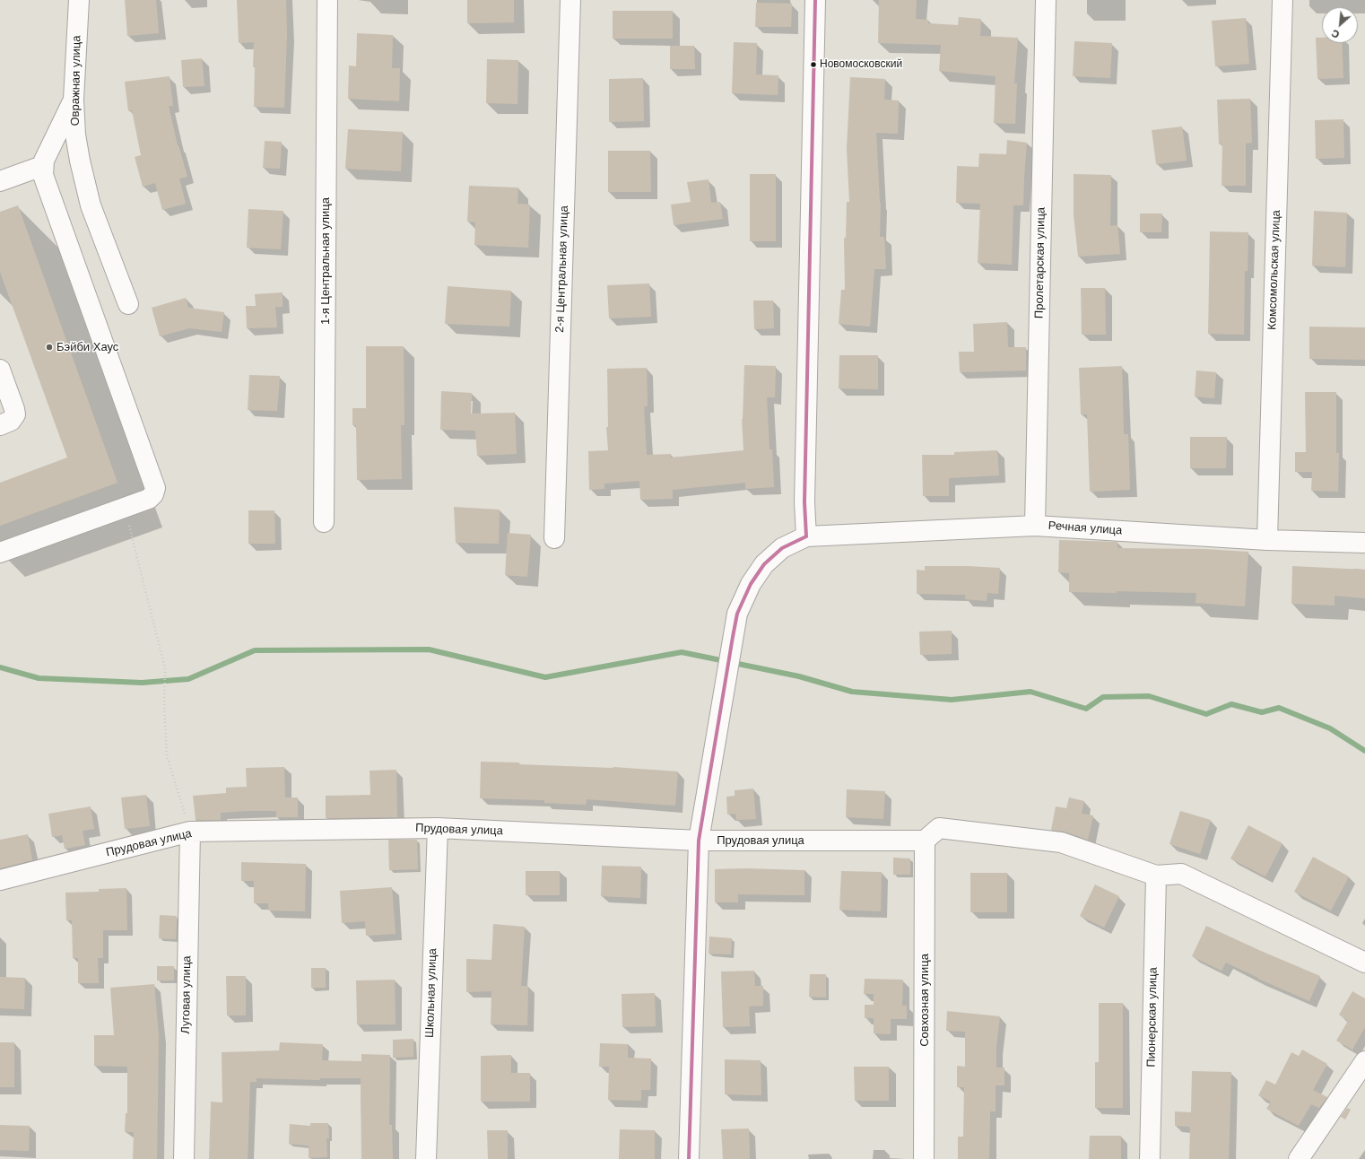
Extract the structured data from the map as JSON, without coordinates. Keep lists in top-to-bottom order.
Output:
{
  "streets": {
    "street": [
      "Овражная улица",
      "1-я Центральная улица",
      "Пролетарская улица",
      "2-я Центральная улица",
      "Комсомольская улица",
      "Речная улица",
      "Прудовая улица",
      "Школьная улица",
      "Луговая улица",
      "Совхозная улица",
      "Пионерская улица"
    ]
  },
  "crossings": [
    ["Пролетарская улица", "Речная улица"],
    ["Комсомольская улица", "Речная улица"],
    ["Прудовая улица", "Школьная улица"],
    ["Прудовая улица", "Луговая улица"],
    ["Прудовая улица", "Совхозная улица"]
  ],
  "places": ["Новомосковский", "Бэйби Хаус"],
  "north": "bottom left"
}
